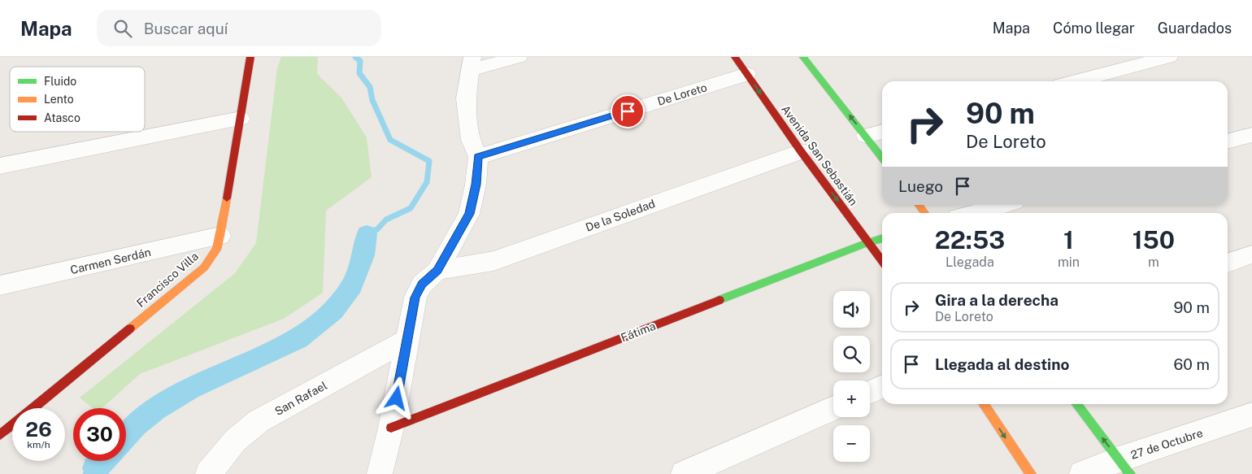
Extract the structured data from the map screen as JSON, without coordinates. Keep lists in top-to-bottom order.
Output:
{
  "streets": {
    "street": [
      "De Loreto",
      "Avenida San Sebastián",
      "De la Soledad",
      "Carmen Serdán",
      "Francisco Villa",
      "Fátima",
      "San Rafael",
      "27 de Octubre"
    ]
  },
  "crossings": [
    ["De Loreto", "Avenida San Sebastián"],
    ["Avenida San Sebastián", "De la Soledad"],
    ["Avenida San Sebastián", "Fátima"],
    ["Carmen Serdán", "Francisco Villa"]
  ],
  "legend": ["Fluido", "Lento", "Atasco"],
  "page": {
    "header": "Mapa",
    "search": "Buscar aquí",
    "nav": ["Mapa", "Cómo llegar", "Guardados"],
    "turn": ["90 m", "De Loreto"],
    "then": "Luego",
    "eta": [
      "22:53",
      "Llegada",
      "1",
      "min",
      "150",
      "m"
    ],
    "list": [
      {
        "name": "Gira a la derecha",
        "note": "De Loreto",
        "value": "90 m"
      },
      {
        "name": "Llegada al destino",
        "value": "60 m"
      }
    ],
    "map_buttons": ["+", "−"],
    "speed": "26 km/h",
    "limit": "30"
  }
}
